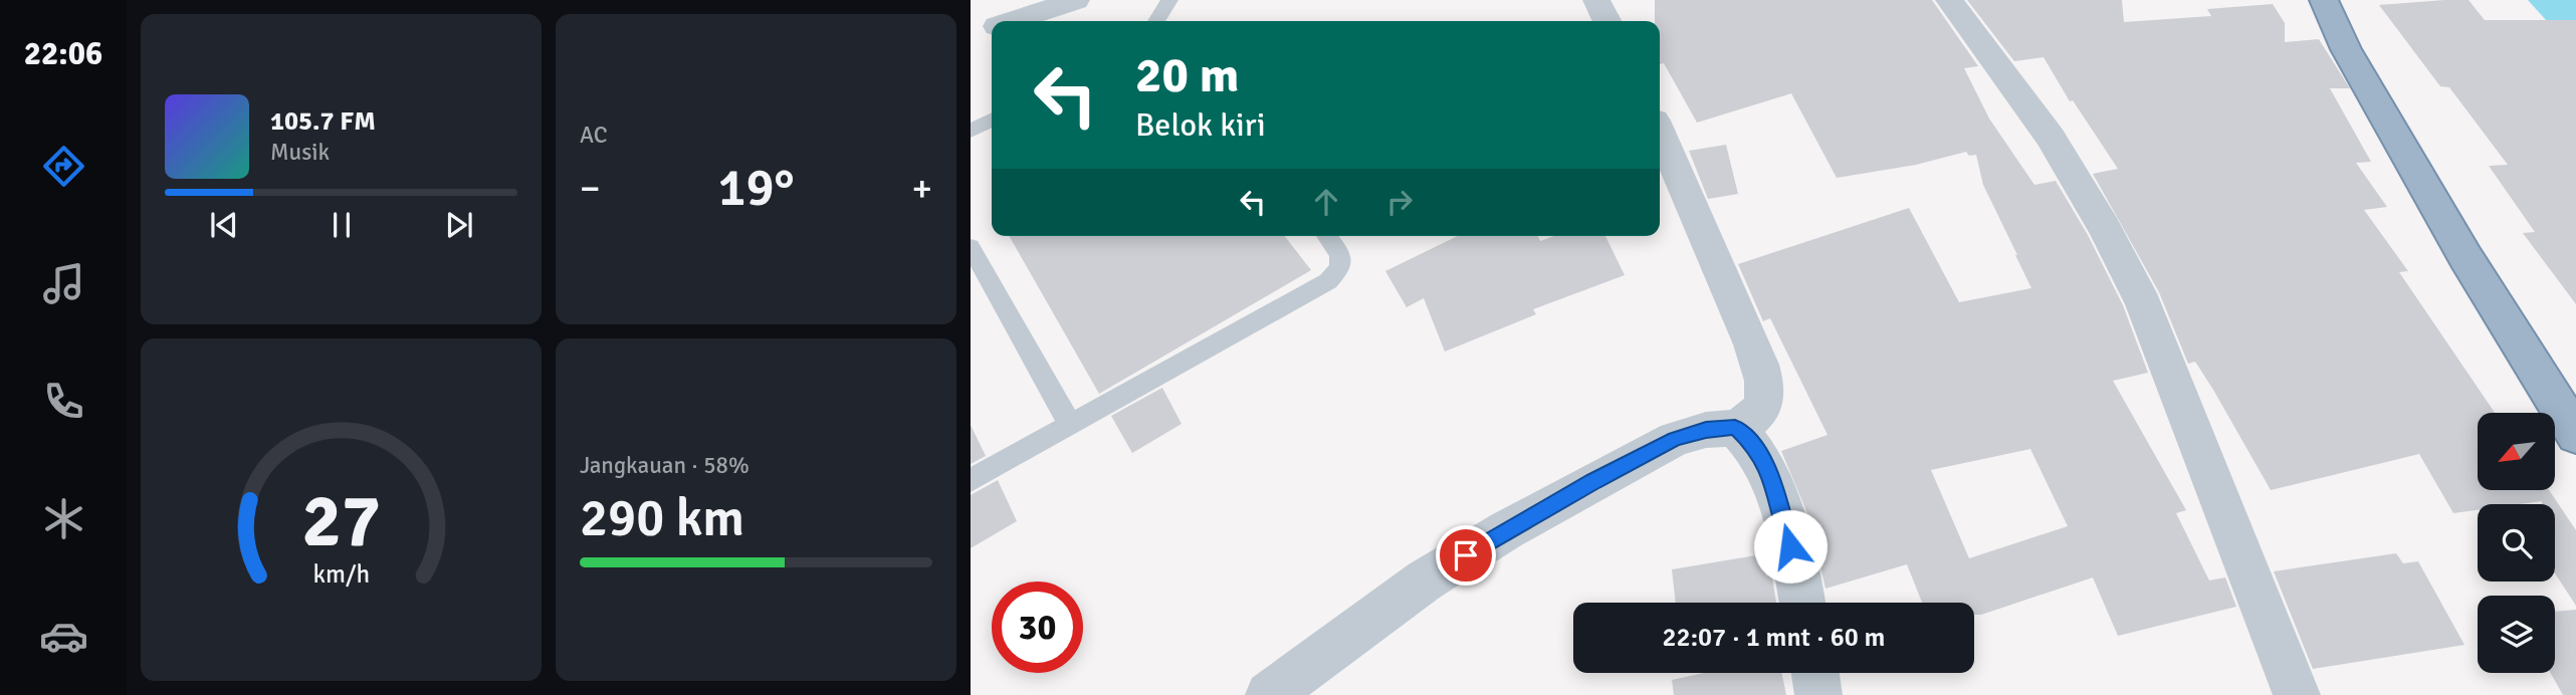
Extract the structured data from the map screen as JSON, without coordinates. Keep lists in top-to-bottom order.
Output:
{
  "north": "bottom left",
  "page": {
    "tabs": "22:06",
    "tile": [
      "AC",
      ["Jangkauan · 58%", "290 km"]
    ],
    "turn": ["20 m", "Belok kiri"],
    "song": ["105.7 FM", "Musik"],
    "heat": ["−", "19°", "+"],
    "limit": "30",
    "trip": "22:07 · 1 mnt · 60 m",
    "gauge": ["27", "km/h"]
  }
}
